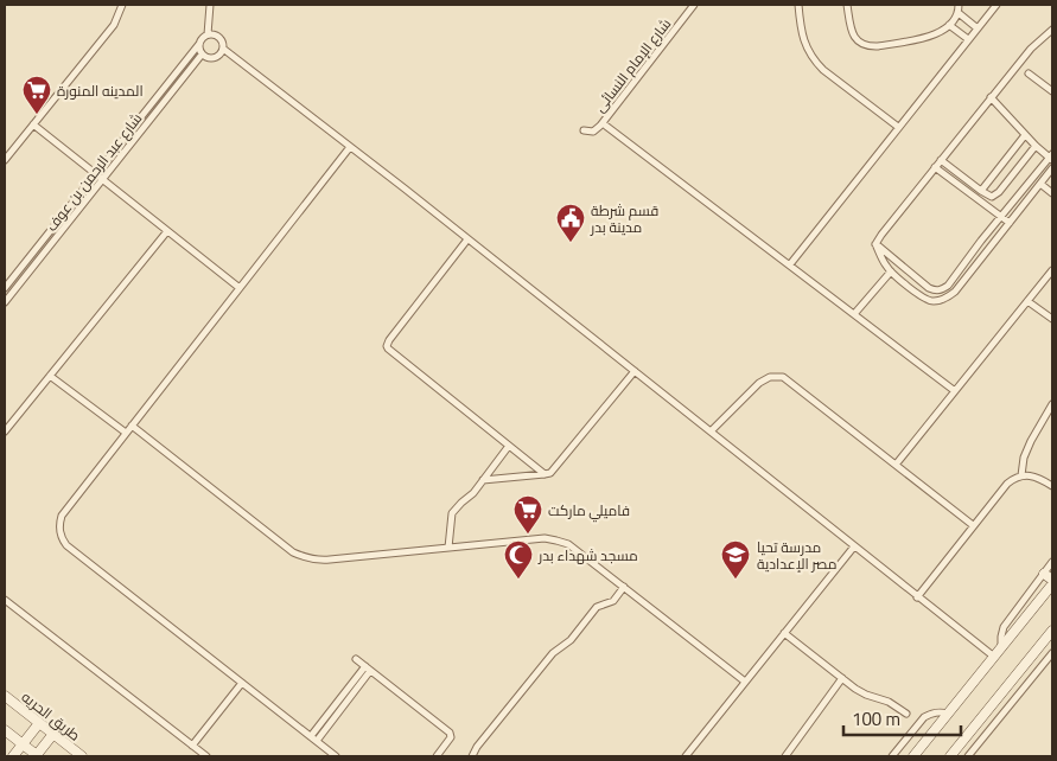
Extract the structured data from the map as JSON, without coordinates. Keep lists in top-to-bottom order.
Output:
{
  "streets": {
    "street": ["شارع الإمام النسائى", "شارع عبد الرحمن بن عوف", "طريق الحريه"]
  },
  "places": {
    "supermarket": ["المدينه المنورة", "فاميلي ماركت"],
    "public building": ["قسم شرطة مدينة بدر"],
    "mosque": ["مسجد شهداء بدر"],
    "school or university": ["مدرسة تحيا مصر الإعدادية"]
  },
  "scale_bar": "100 m"
}
